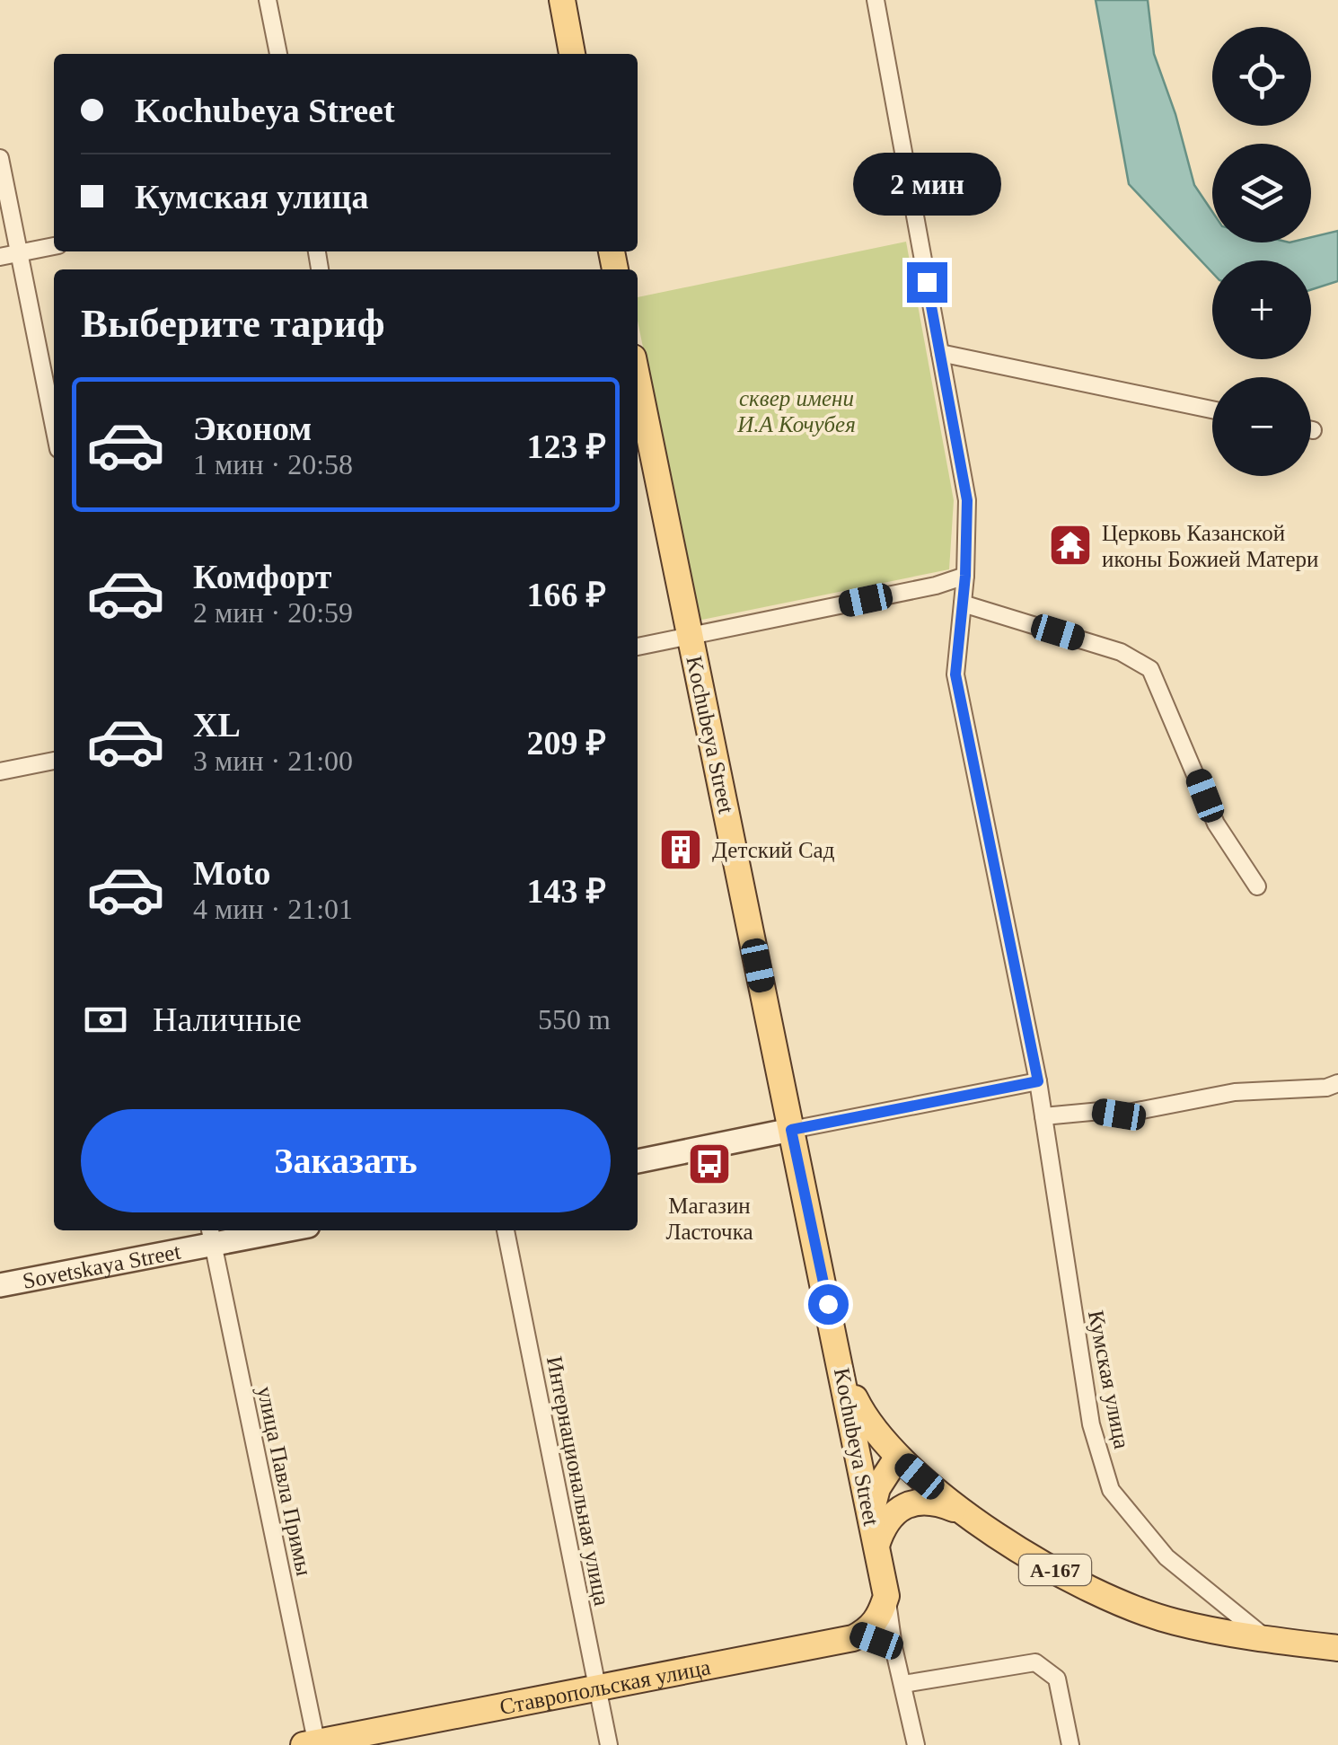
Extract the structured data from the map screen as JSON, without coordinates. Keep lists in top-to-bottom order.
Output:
{
  "streets": {
    "main road": ["Kochubeya Street", "А-167", "Ставропольская улица"],
    "street": [
      "Sovetskaya Street",
      "Кумская улица",
      "улица Павла Примы",
      "Интернациональная улица"
    ]
  },
  "crossings": [
    ["Kochubeya Street", "А-167"],
    ["Sovetskaya Street", "улица Павла Примы"],
    ["Кумская улица", "А-167"],
    ["улица Павла Примы", "Ставропольская улица"],
    ["Интернациональная улица", "Ставропольская улица"]
  ],
  "parks": ["сквер имени И.А Кочубея"],
  "places": {
    "temple": ["Церковь Казанской иконы Божией Матери"],
    "building": ["Детский Сад"],
    "bus stop": ["Магазин Ласточка"]
  },
  "page": {
    "map_buttons": ["+", "−"],
    "banner": ["Kochubeya Street", "Кумская улица"],
    "bubble": "2 мин",
    "heading": "Выберите тариф",
    "list": [
      {
        "name": "Эконом",
        "note": "1 мин · 20:58",
        "value": "123 ₽"
      },
      {
        "name": "Комфорт",
        "note": "2 мин · 20:59",
        "value": "166 ₽"
      },
      {
        "name": "XL",
        "note": "3 мин · 21:00",
        "value": "209 ₽"
      },
      {
        "name": "Moto",
        "note": "4 мин · 21:01",
        "value": "143 ₽"
      }
    ],
    "pay": ["Наличные", "550 m"],
    "buttons": "Заказать"
  }
}
